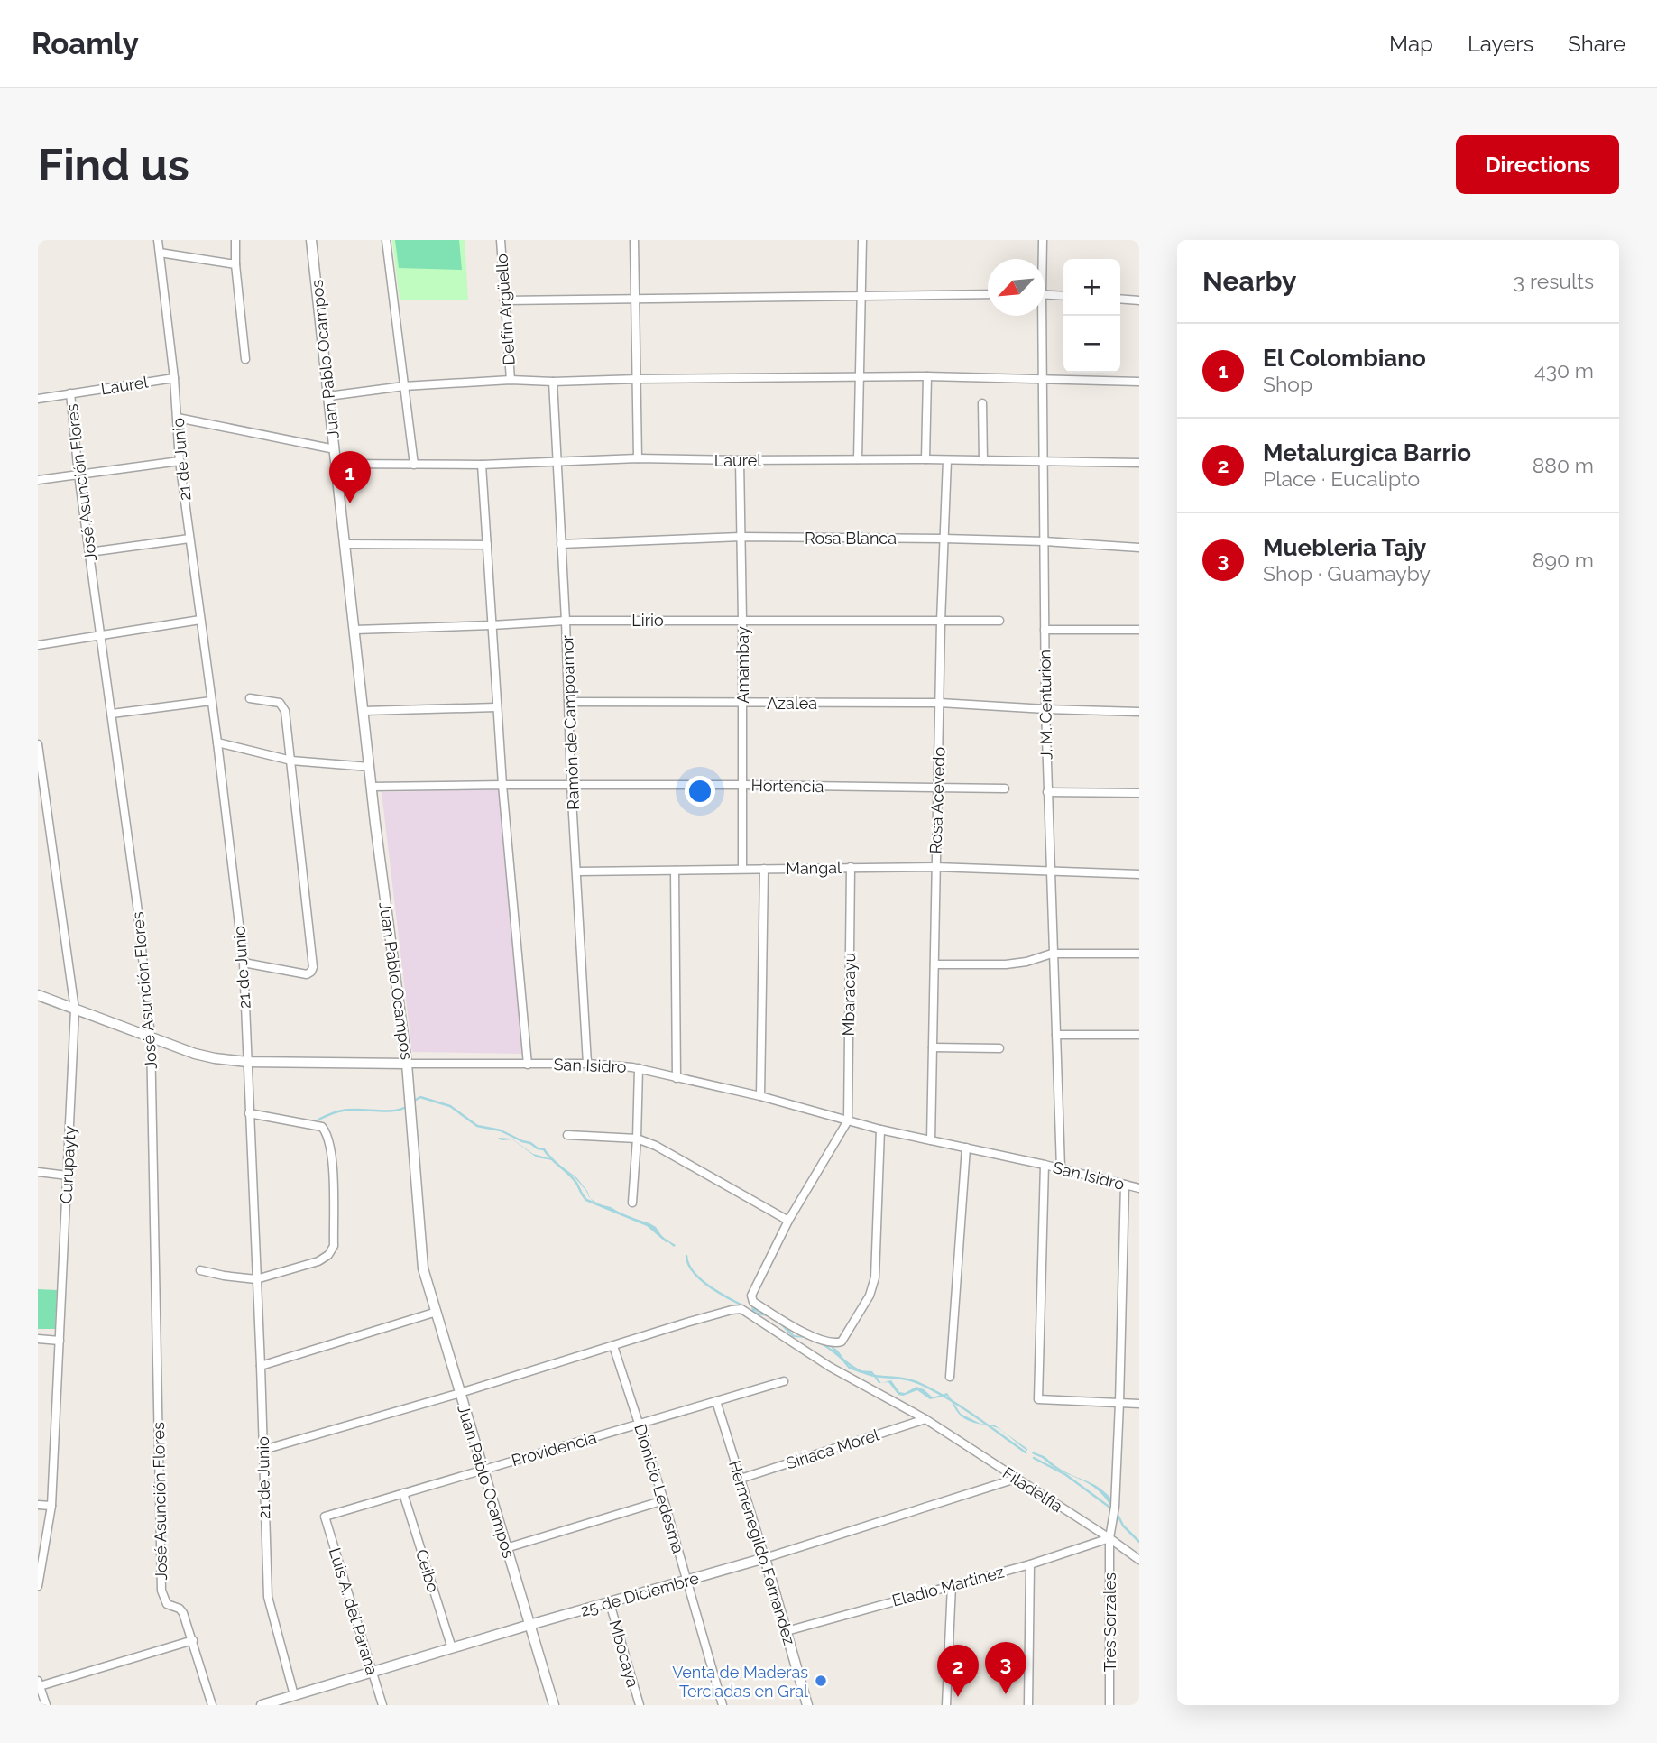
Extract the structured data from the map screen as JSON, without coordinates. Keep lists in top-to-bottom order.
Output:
{
  "streets": {
    "street": [
      "Delfín Argüello",
      "Juan Pablo Ocampos",
      "Laurel",
      "21 de Junio",
      "José Asunción Flores",
      "Rosa Blanca",
      "Lirio",
      "Amambay",
      "Azalea",
      "J. M. Centurion",
      "Ramón de Campoamor",
      "Hortencia",
      "Rosa Acevedo",
      "Mangal",
      "Mbaracayu",
      "San Isidro",
      "Curupayty",
      "Providencia",
      "Siriaca Morel",
      "Dionicio Ledesma",
      "Filadelfia",
      "Hermenegildo Fernandez",
      "Ceibo",
      "Eladio Martinez",
      "25 de Diciembre",
      "Luis A. del Parana",
      "Tres Sorzales",
      "Mbocaya"
    ]
  },
  "crossings": [
    ["Juan Pablo Ocampos", "Laurel"],
    ["Juan Pablo Ocampos", "Lirio"],
    ["Juan Pablo Ocampos", "Hortencia"],
    ["Juan Pablo Ocampos", "San Isidro"],
    ["Juan Pablo Ocampos", "Providencia"],
    ["Juan Pablo Ocampos", "Filadelfia"],
    ["Juan Pablo Ocampos", "25 de Diciembre"],
    ["Laurel", "21 de Junio"],
    ["Laurel", "José Asunción Flores"],
    ["Laurel", "Amambay"],
    ["Laurel", "J. M. Centurion"],
    ["Laurel", "Ramón de Campoamor"],
    ["Laurel", "Rosa Acevedo"],
    ["21 de Junio", "San Isidro"],
    ["21 de Junio", "Filadelfia"],
    ["21 de Junio", "25 de Diciembre"],
    ["José Asunción Flores", "San Isidro"],
    ["Rosa Blanca", "Amambay"],
    ["Rosa Blanca", "J. M. Centurion"],
    ["Rosa Blanca", "Ramón de Campoamor"],
    ["Rosa Blanca", "Rosa Acevedo"],
    ["Lirio", "Amambay"],
    ["Lirio", "Ramón de Campoamor"],
    ["Lirio", "Rosa Acevedo"],
    ["Amambay", "Azalea"],
    ["Amambay", "Hortencia"],
    ["Amambay", "Mangal"],
    ["Azalea", "J. M. Centurion"],
    ["Azalea", "Ramón de Campoamor"],
    ["Azalea", "Rosa Acevedo"],
    ["J. M. Centurion", "Mangal"],
    ["J. M. Centurion", "San Isidro"],
    ["Ramón de Campoamor", "Hortencia"],
    ["Ramón de Campoamor", "Mangal"],
    ["Ramón de Campoamor", "San Isidro"],
    ["Hortencia", "Rosa Acevedo"],
    ["Rosa Acevedo", "Mangal"],
    ["Rosa Acevedo", "San Isidro"],
    ["Mangal", "Mbaracayu"],
    ["Mbaracayu", "San Isidro"],
    ["San Isidro", "Curupayty"],
    ["San Isidro", "Tres Sorzales"],
    ["Providencia", "Dionicio Ledesma"],
    ["Providencia", "Hermenegildo Fernandez"],
    ["Providencia", "Ceibo"],
    ["Providencia", "Luis A. del Parana"],
    ["Siriaca Morel", "Filadelfia"],
    ["Siriaca Morel", "Hermenegildo Fernandez"],
    ["Dionicio Ledesma", "Filadelfia"],
    ["Dionicio Ledesma", "25 de Diciembre"],
    ["Filadelfia", "Eladio Martinez"],
    ["Filadelfia", "25 de Diciembre"],
    ["Filadelfia", "Tres Sorzales"],
    ["Hermenegildo Fernandez", "Eladio Martinez"],
    ["Hermenegildo Fernandez", "25 de Diciembre"],
    ["Ceibo", "25 de Diciembre"],
    ["Eladio Martinez", "Tres Sorzales"],
    ["25 de Diciembre", "Luis A. del Parana"],
    ["25 de Diciembre", "Mbocaya"]
  ],
  "places": ["Venta de Maderas Terciadas en Gral"],
  "north": "bottom left",
  "page": {
    "header": "Roamly",
    "nav": ["Map", "Layers", "Share"],
    "buttons": "Directions",
    "title": "Find us",
    "heading": ["Nearby", "3 results"],
    "map_buttons": ["+", "−"],
    "list": [
      {
        "mark": "1",
        "name": "El Colombiano",
        "note": "Shop",
        "value": "430 m"
      },
      {
        "mark": "2",
        "name": "Metalurgica Barrio",
        "note": "Place · Eucalipto",
        "value": "880 m"
      },
      {
        "mark": "3",
        "name": "Muebleria Tajy",
        "note": "Shop · Guamayby",
        "value": "890 m"
      }
    ],
    "pins": ["1", "3", "2"]
  }
}
